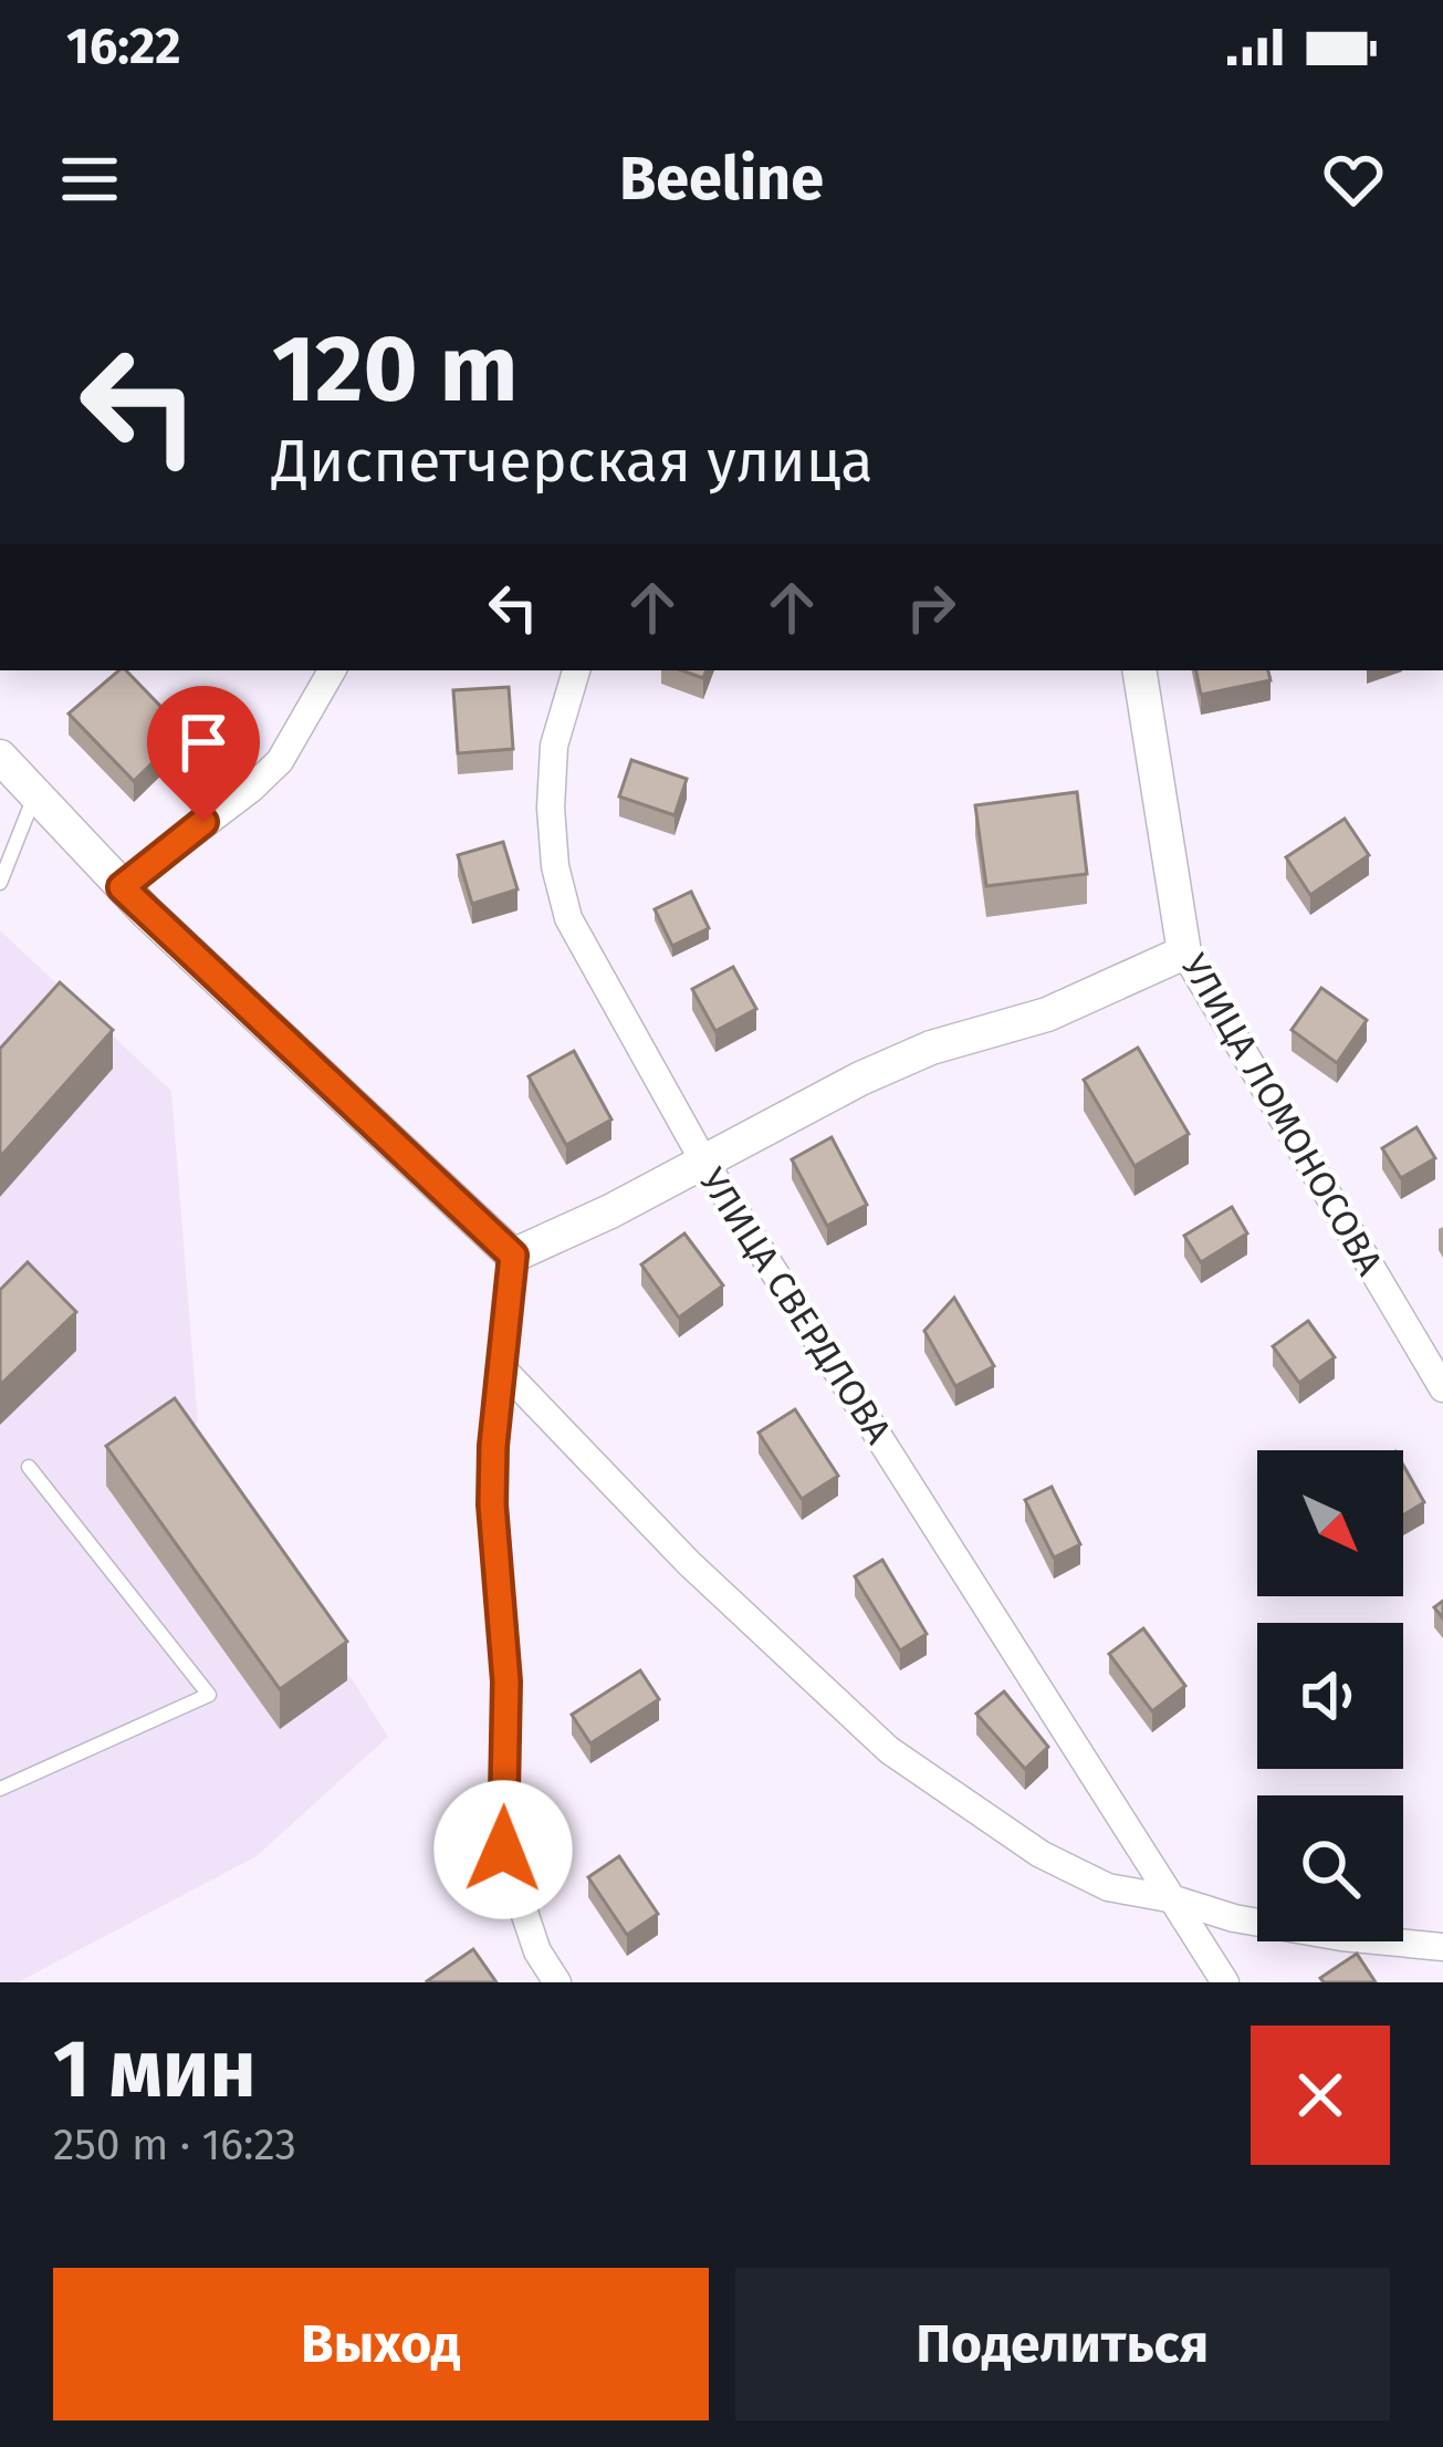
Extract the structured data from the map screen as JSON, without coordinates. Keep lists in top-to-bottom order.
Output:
{
  "streets": {
    "street": ["УЛИЦА ЛОМОНОСОВА", "УЛИЦА СВЕРДЛОВА"]
  },
  "north": "bottom right",
  "page": {
    "status": "16:22",
    "header": "Beeline",
    "turn": ["120 m", "Диспетчерская улица"],
    "heading": ["1 мин", "250 m · 16:23"],
    "buttons": ["Выход", "Поделиться"]
  }
}
